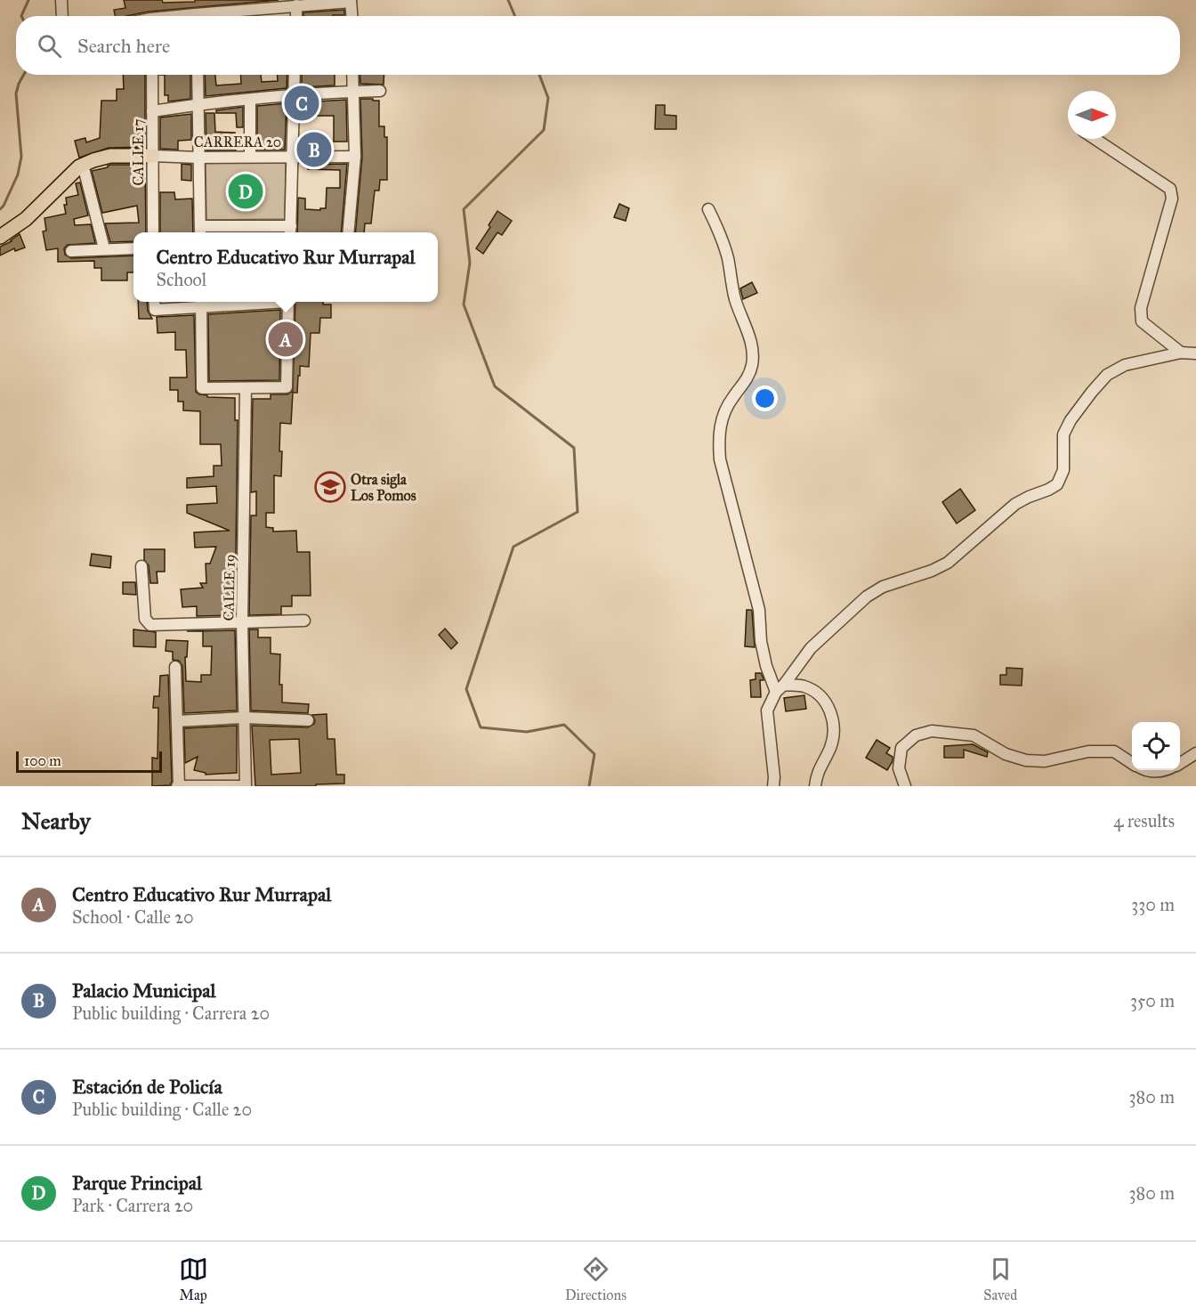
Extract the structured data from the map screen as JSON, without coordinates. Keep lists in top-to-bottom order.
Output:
{
  "streets": {
    "street": ["CARRERA 20", "CALLE 17", "CALLE 19"]
  },
  "crossings": [
    ["CARRERA 20", "CALLE 17"]
  ],
  "places": {
    "school or university": ["Otra sigla Los Pomos"]
  },
  "scale_bar": "100 m",
  "north": "right",
  "page": {
    "search": "Search here",
    "pins": [
      "C",
      "B",
      "D",
      "A"
    ],
    "popup": ["Centro Educativo Rur Murrapal", "School"],
    "scale": "100 m",
    "heading": ["Nearby", "4 results"],
    "list": [
      {
        "mark": "A",
        "name": "Centro Educativo Rur Murrapal",
        "note": "School · Calle 20",
        "value": "330 m"
      },
      {
        "mark": "B",
        "name": "Palacio Municipal",
        "note": "Public building · Carrera 20",
        "value": "350 m"
      },
      {
        "mark": "C",
        "name": "Estación de Policía",
        "note": "Public building · Calle 20",
        "value": "380 m"
      },
      {
        "mark": "D",
        "name": "Parque Principal",
        "note": "Park · Carrera 20",
        "value": "380 m"
      }
    ],
    "nav": ["Map", "Directions", "Saved"]
  }
}
